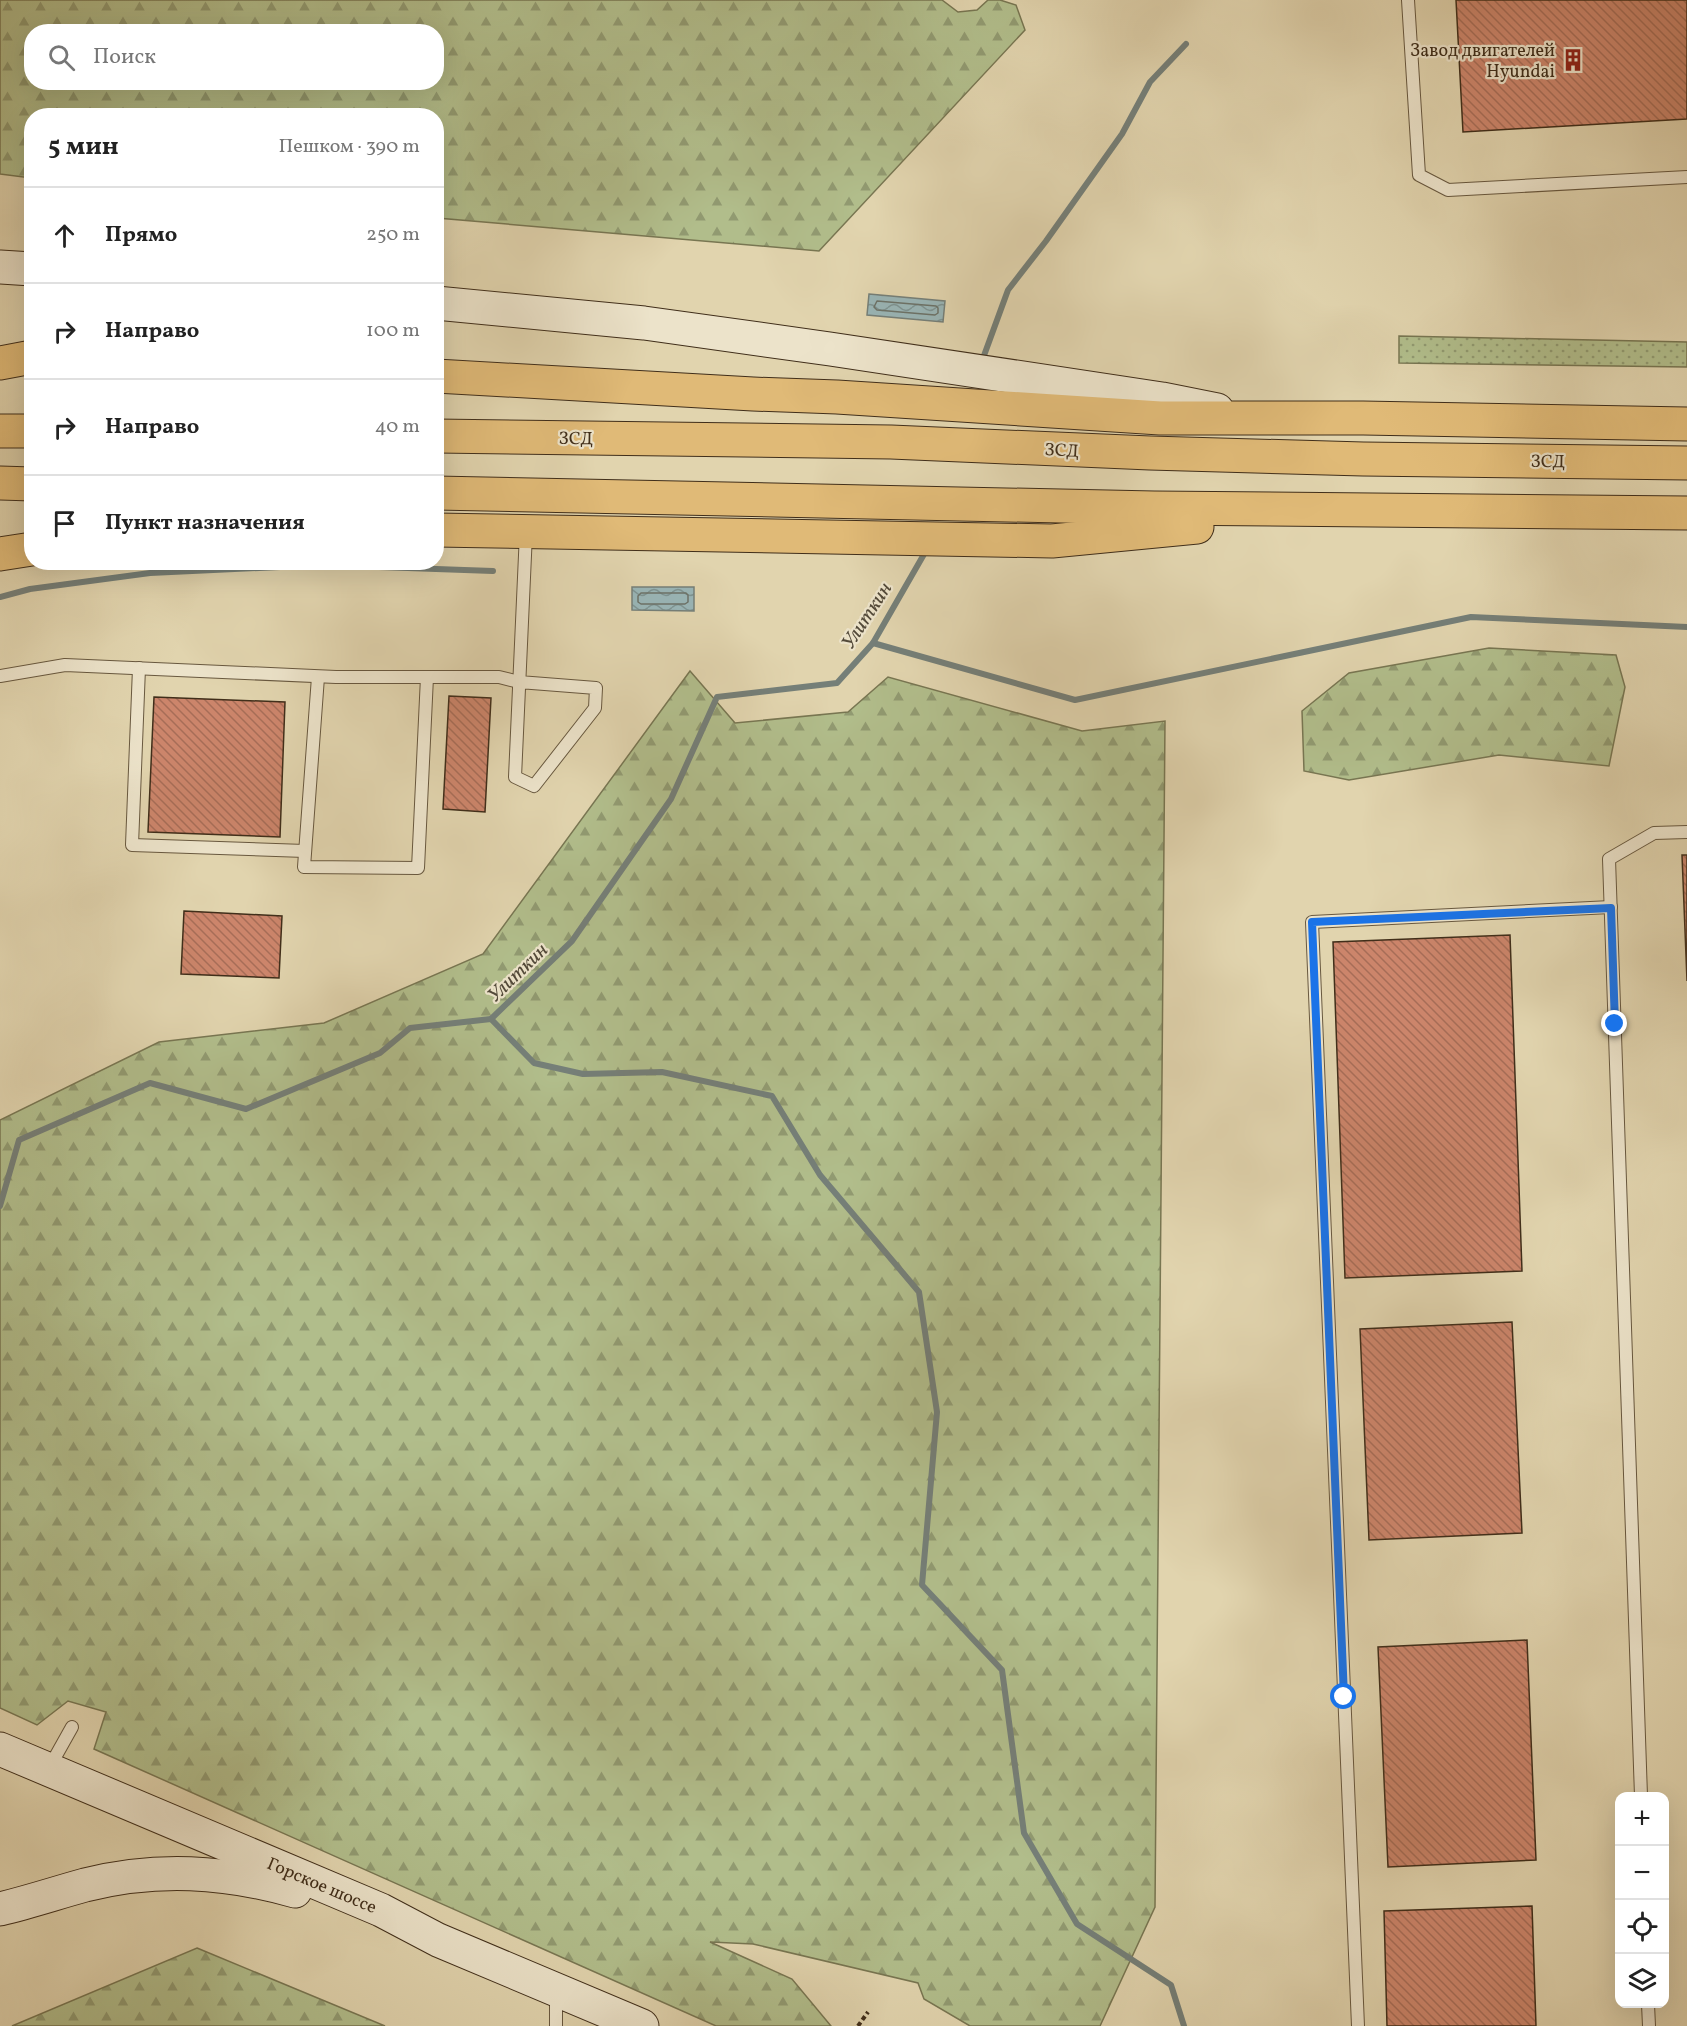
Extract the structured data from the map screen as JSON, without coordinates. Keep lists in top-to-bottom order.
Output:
{
  "streets": {
    "highway": ["ЗСД"],
    "main road": ["Горское шоссе"]
  },
  "water": ["Улиткин"],
  "places": {
    "building": ["Завод двигателей Hyundai"]
  },
  "page": {
    "search": "Поиск",
    "heading": ["5 мин", "Пешком · 390 m"],
    "list": [
      ["Прямо", "250 m"],
      ["Направо", "100 m"],
      ["Направо", "40 m"],
      "Пункт назначения"
    ],
    "map_buttons": ["+", "−"]
  }
}
